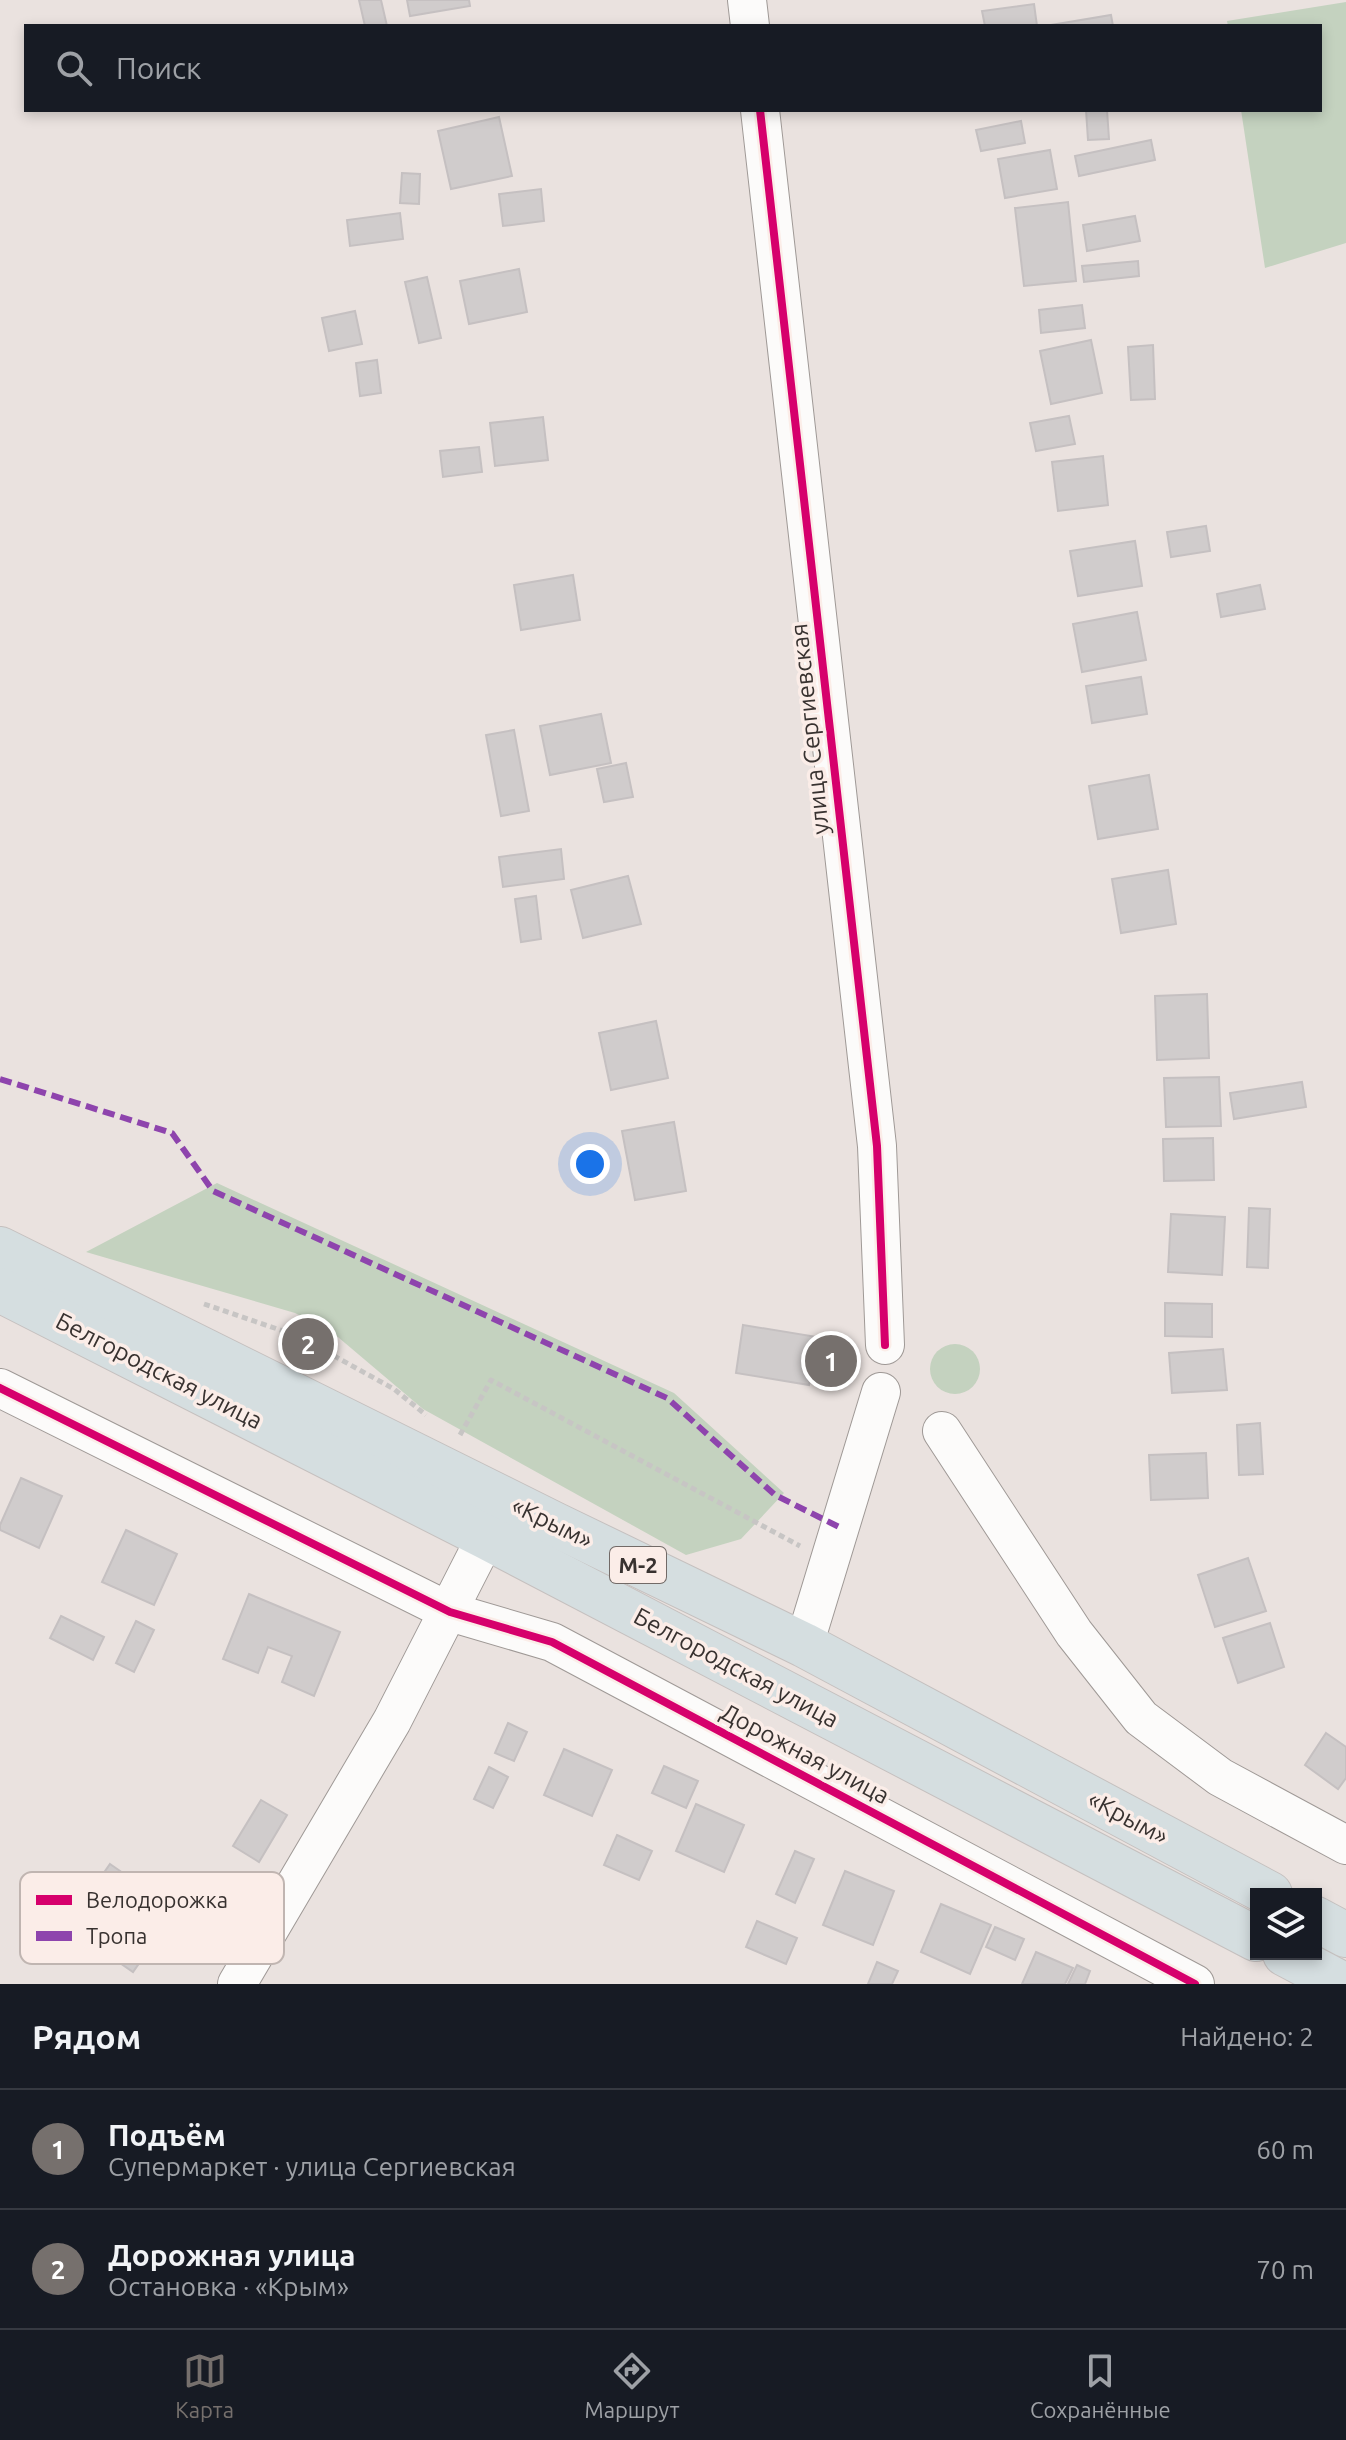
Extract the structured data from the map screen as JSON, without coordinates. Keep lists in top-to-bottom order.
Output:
{
  "streets": {
    "main road": ["Белгородская улица", "«Крым»", "М-2"],
    "street": ["улица Сергиевская", "Дорожная улица"]
  },
  "legend": ["Велодорожка", "Тропа"],
  "page": {
    "search": "Поиск",
    "pins": ["2", "1"],
    "heading": ["Рядом", "Найдено: 2"],
    "list": [
      {
        "mark": "1",
        "name": "Подъём",
        "note": "Супермаркет · улица Сергиевская",
        "value": "60 m"
      },
      {
        "mark": "2",
        "name": "Дорожная улица",
        "note": "Остановка · «Крым»",
        "value": "70 m"
      }
    ],
    "nav": ["Карта", "Маршрут", "Сохранённые"]
  }
}
